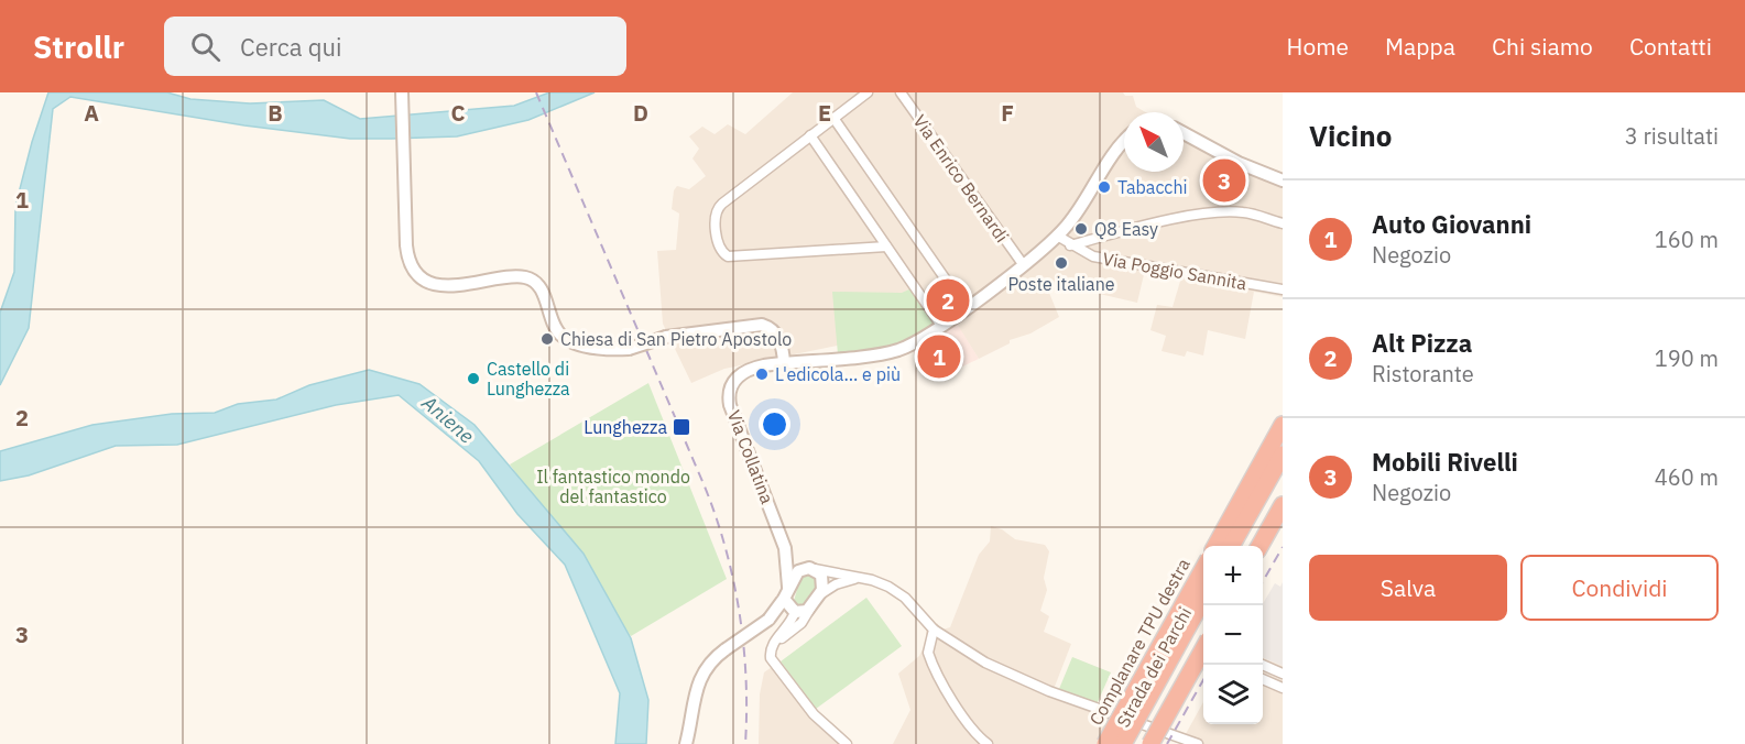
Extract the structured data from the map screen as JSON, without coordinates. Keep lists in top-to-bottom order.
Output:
{
  "streets": {
    "highway": ["Complanare TPU destra", "Strada dei Parchi"],
    "street": ["Via Enrico Bernardi", "Via Poggio Sannita", "Via Collatina"]
  },
  "water": ["Aniene"],
  "parks": ["Il fantastico mondo del fantastico"],
  "places": {
    "other": [
      "Tabacchi",
      "Q8 Easy",
      "Poste italiane",
      "Chiesa di San Pietro Apostolo",
      "L'edicola… e più",
      "Castello di Lunghezza"
    ],
    "transit": ["Lunghezza"]
  },
  "north": "top left",
  "page": {
    "header": "Strollr",
    "search": "Cerca qui",
    "nav": [
      "Home",
      "Mappa",
      "Chi siamo",
      "Contatti"
    ],
    "heading": ["Vicino", "3 risultati"],
    "pins": ["3", "2", "1"],
    "list": [
      {
        "mark": "1",
        "name": "Auto Giovanni",
        "note": "Negozio",
        "value": "160 m"
      },
      {
        "mark": "2",
        "name": "Alt Pizza",
        "note": "Ristorante",
        "value": "190 m"
      },
      {
        "mark": "3",
        "name": "Mobili Rivelli",
        "note": "Negozio",
        "value": "460 m"
      }
    ],
    "buttons": ["Salva", "Condividi"],
    "map_buttons": ["+", "−"]
  },
  "grid": {
    "columns": [
      "A",
      "B",
      "C",
      "D",
      "E",
      "F"
    ],
    "rows": ["1", "2", "3"]
  }
}
